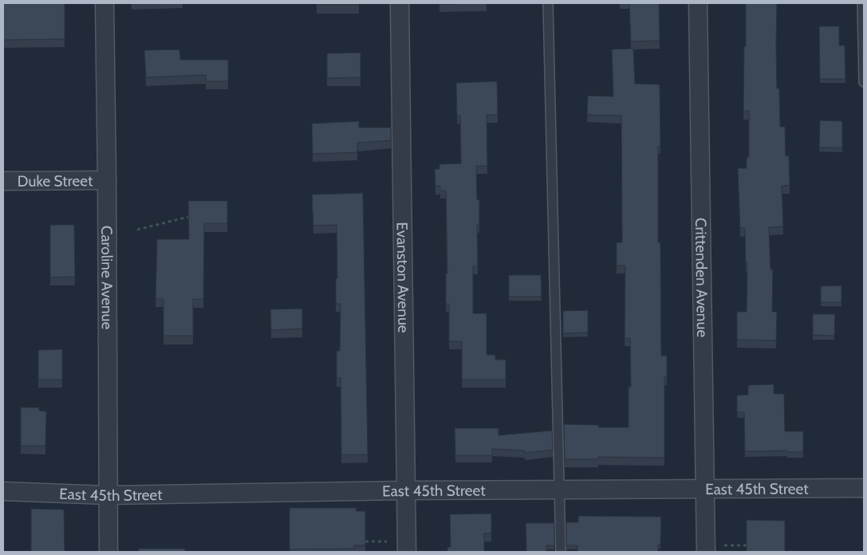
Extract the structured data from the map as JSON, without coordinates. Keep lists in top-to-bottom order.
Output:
{
  "streets": {
    "street": [
      "Duke Street",
      "Caroline Avenue",
      "Evanston Avenue",
      "Crittenden Avenue",
      "East 45th Street"
    ]
  },
  "crossings": [
    ["Duke Street", "Caroline Avenue"],
    ["Caroline Avenue", "East 45th Street"],
    ["Evanston Avenue", "East 45th Street"],
    ["Crittenden Avenue", "East 45th Street"]
  ]
}
